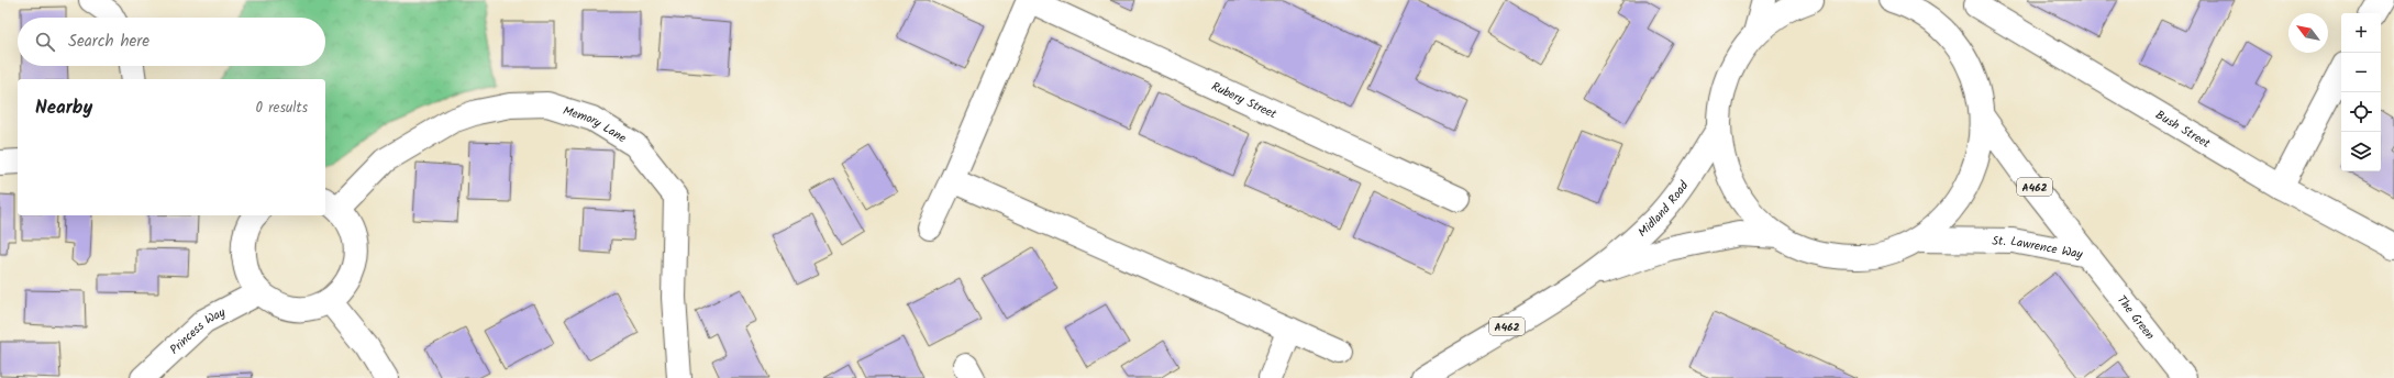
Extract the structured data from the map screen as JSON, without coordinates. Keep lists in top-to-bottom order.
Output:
{
  "streets": {
    "street": [
      "Rubery Street",
      "Memory Lane",
      "Bush Street",
      "A462",
      "Midland Road",
      "St. Lawrence Way",
      "The Green",
      "Princess Way"
    ]
  },
  "crossings": [
    ["St. Lawrence Way", "The Green"]
  ],
  "north": "top left",
  "page": {
    "map_buttons": ["+", "−"],
    "search": "Search here",
    "heading": ["Nearby", "0 results"]
  }
}
